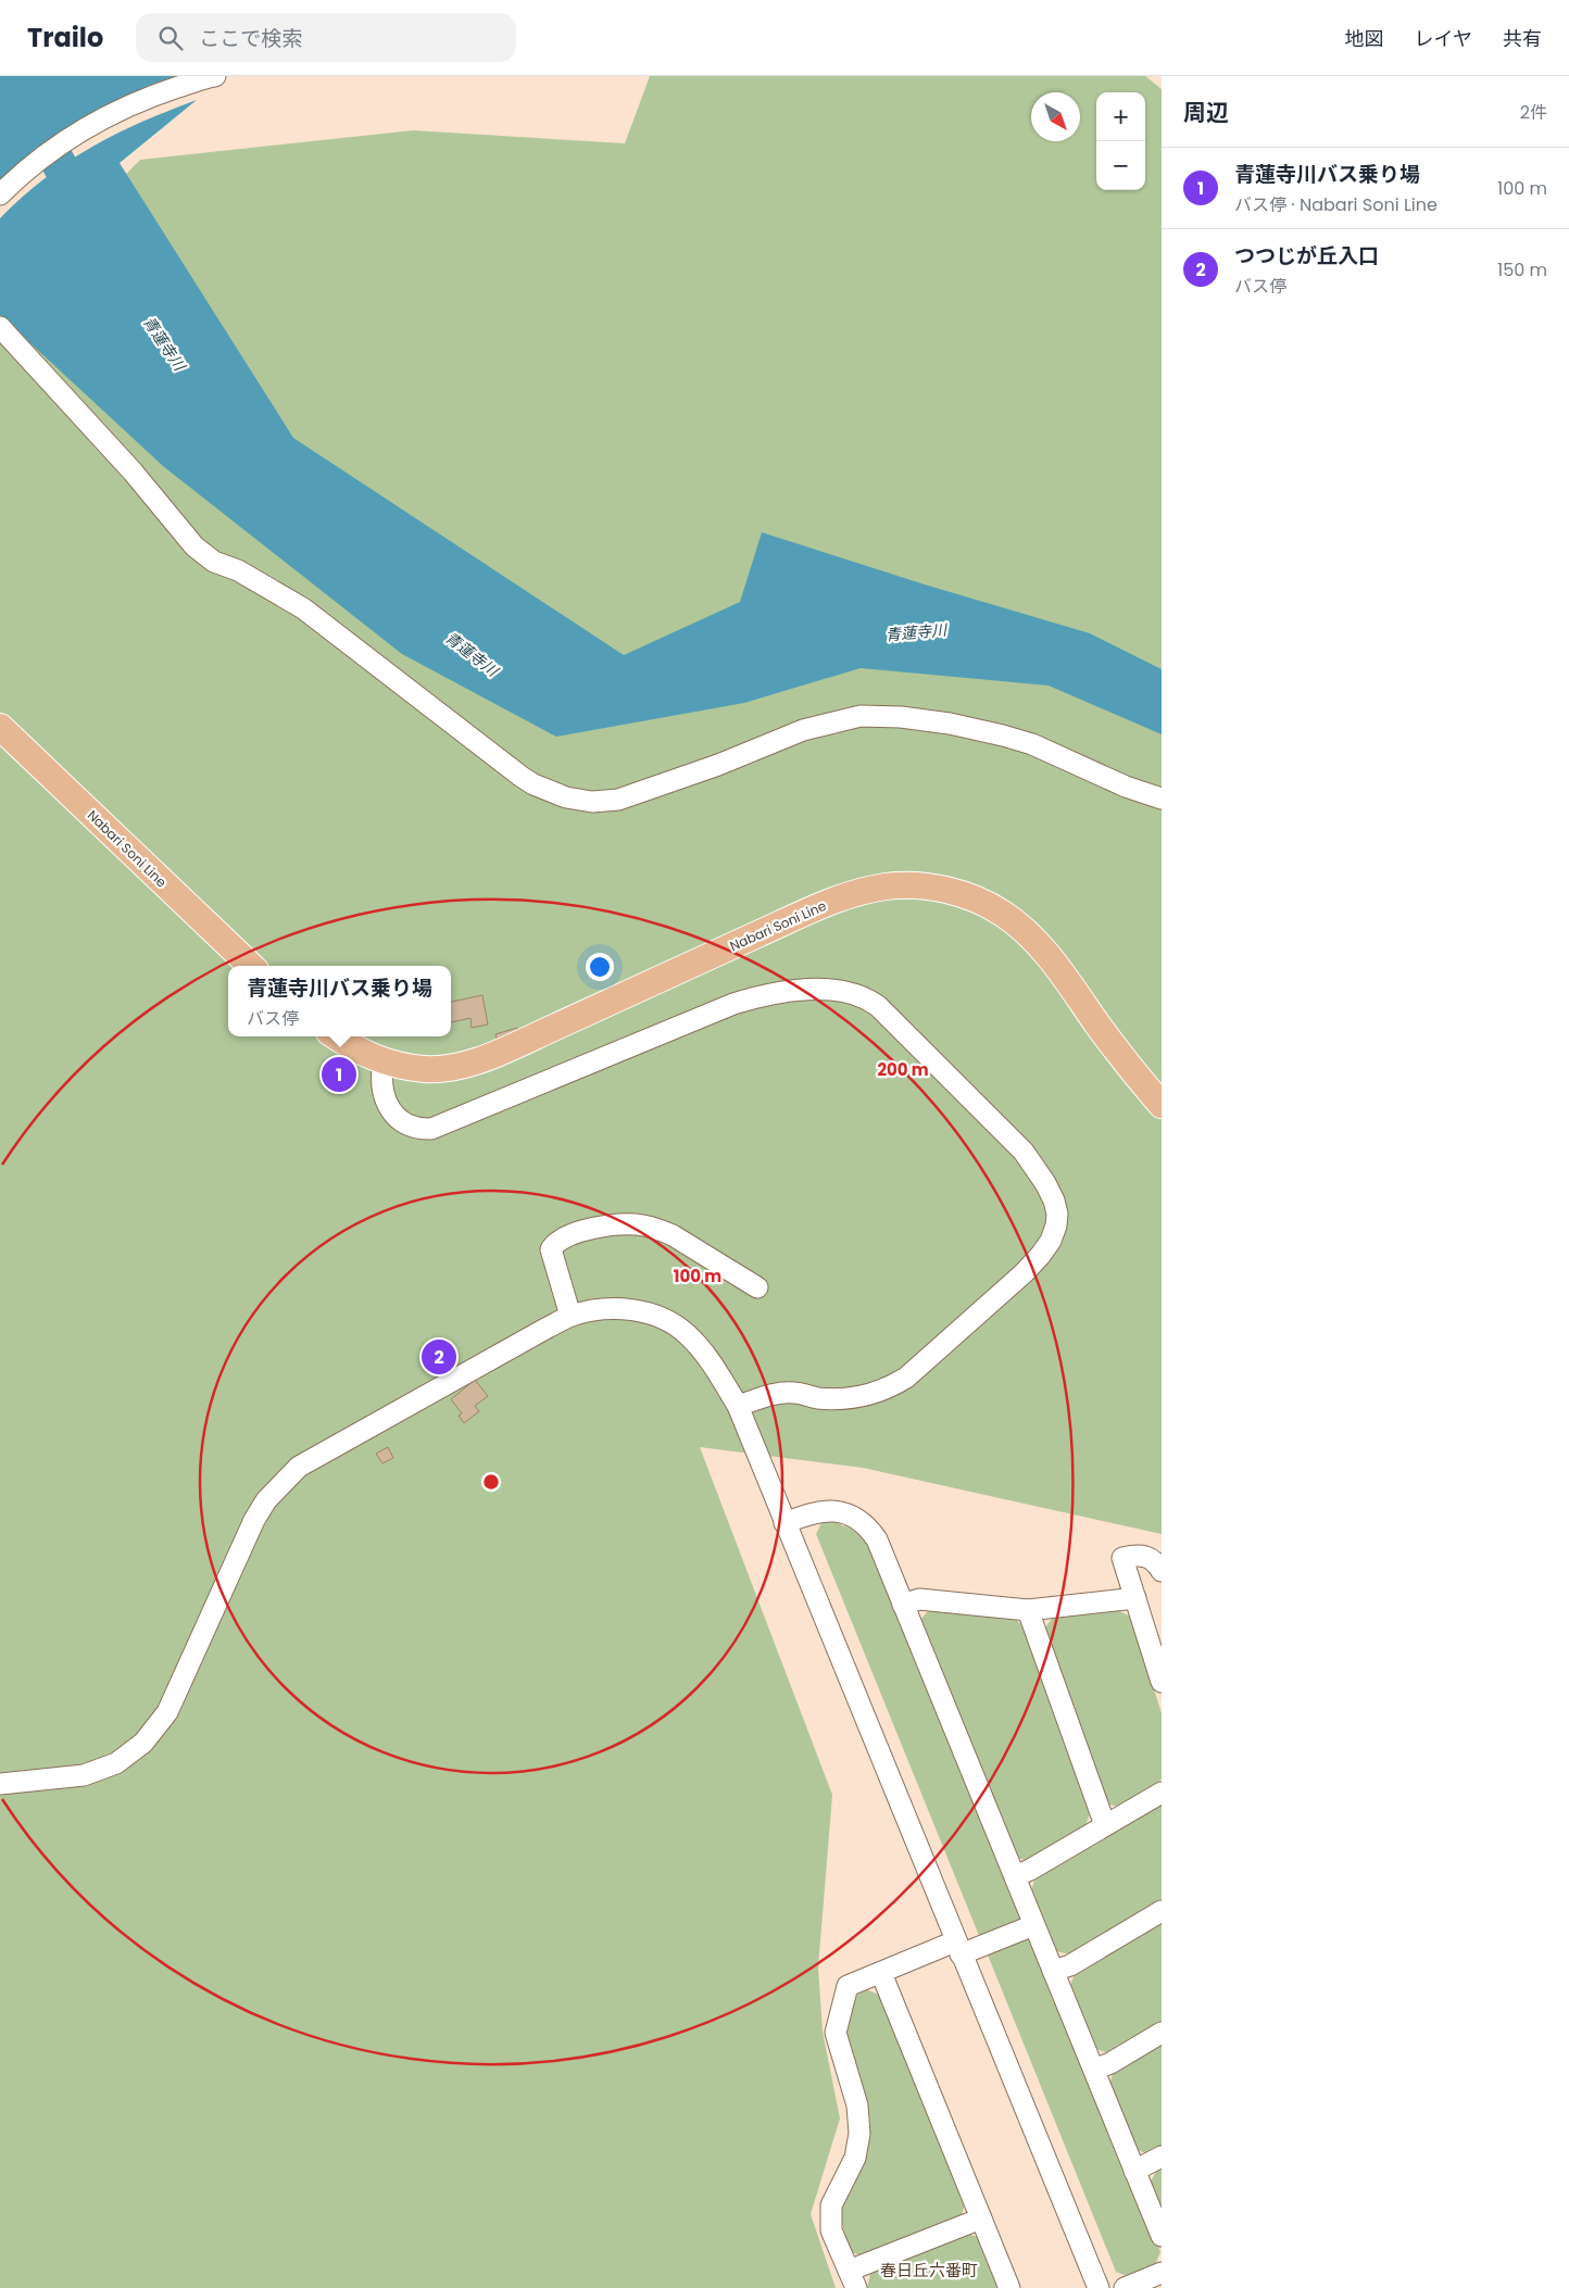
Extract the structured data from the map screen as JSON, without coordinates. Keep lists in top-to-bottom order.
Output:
{
  "streets": {
    "main road": ["Nabari Soni Line"]
  },
  "districts": ["春日丘六番町"],
  "water": ["青蓮寺川"],
  "north": "bottom right",
  "page": {
    "header": "Trailo",
    "search": "ここで検索",
    "nav": ["地図", "レイヤ", "共有"],
    "heading": ["周辺", "2件"],
    "map_buttons": ["+", "−"],
    "list": [
      {
        "mark": "1",
        "name": "青蓮寺川バス乗り場",
        "note": "バス停 · Nabari Soni Line",
        "value": "100 m"
      },
      {
        "mark": "2",
        "name": "つつじが丘入口",
        "note": "バス停",
        "value": "150 m"
      }
    ],
    "popup": ["青蓮寺川バス乗り場", "バス停"],
    "pins": ["1", "2"]
  },
  "rings": ["200 m", "100 m"]
}
